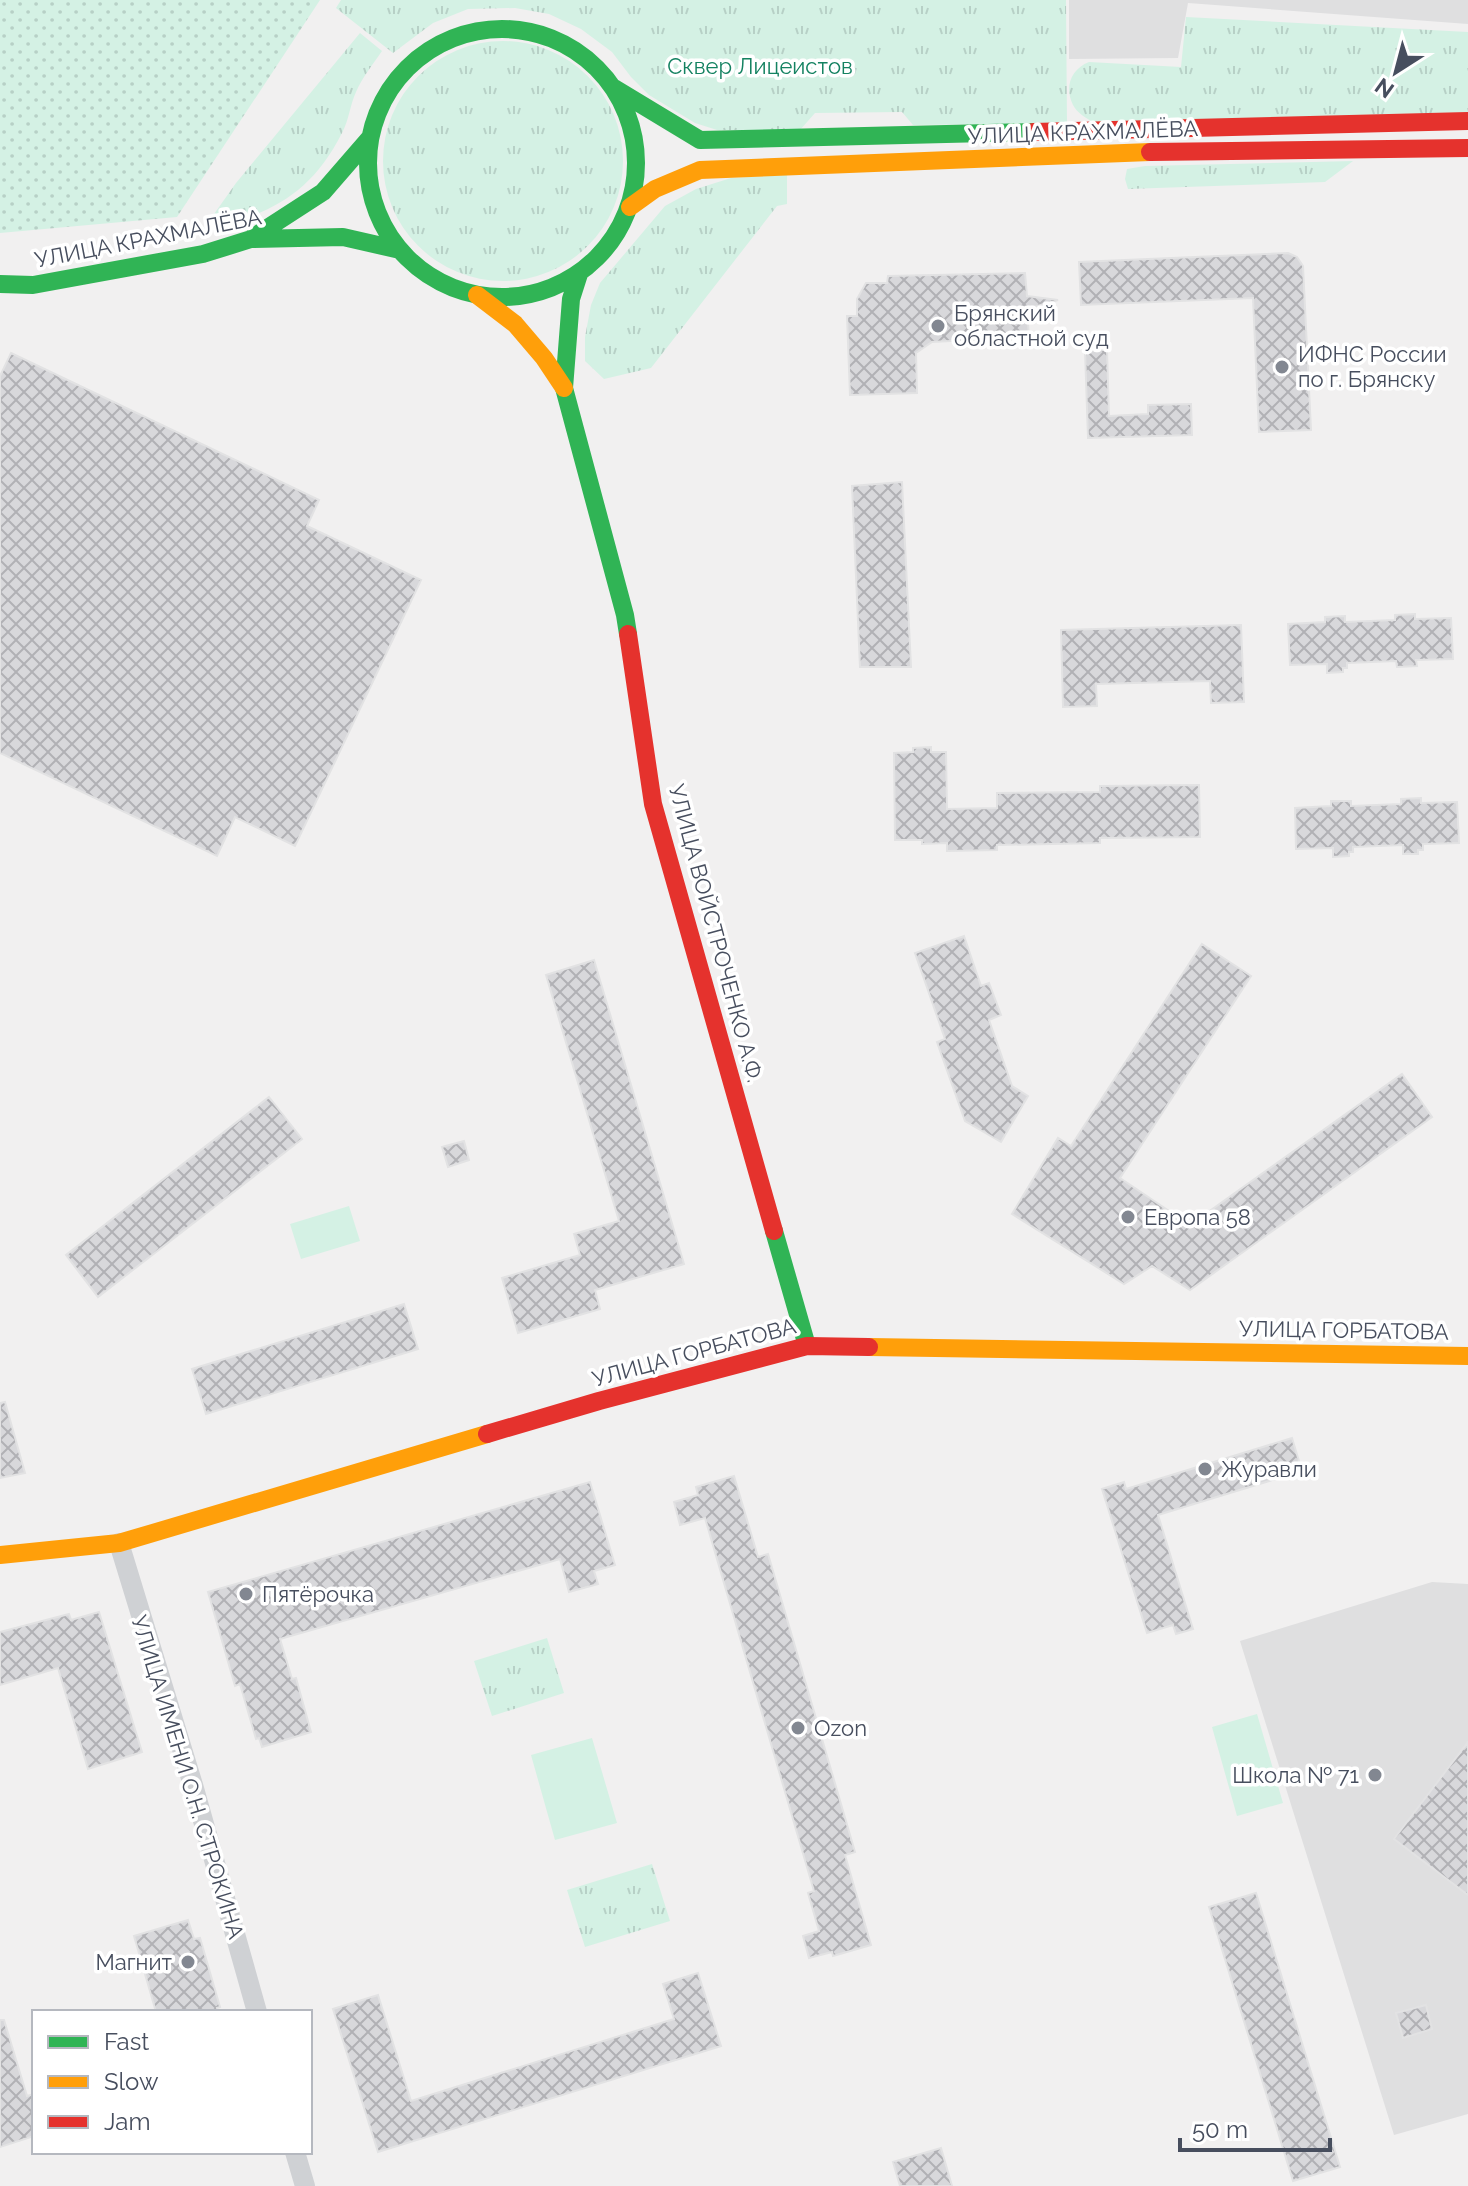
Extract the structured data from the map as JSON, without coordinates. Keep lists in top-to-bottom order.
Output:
{
  "streets": {
    "main road": ["УЛИЦА КРАХМАЛЁВА", "УЛИЦА ВОЙСТРОЧЕНКО А.Ф.", "УЛИЦА ГОРБАТОВА"],
    "street": ["УЛИЦА ИМЕНИ О.Н. СТРОКИНА"]
  },
  "crossings": [
    ["УЛИЦА ВОЙСТРОЧЕНКО А.Ф.", "УЛИЦА ГОРБАТОВА"],
    ["УЛИЦА ГОРБАТОВА", "УЛИЦА ИМЕНИ О.Н. СТРОКИНА"]
  ],
  "parks": ["Сквер Лицеистов"],
  "places": [
    "Брянский областной суд",
    "ИФНС России по г. Брянску",
    "Европа 58",
    "Журавли",
    "Пятёрочка",
    "Ozon",
    "Школа № 71",
    "Магнит"
  ],
  "legend": ["Fast", "Slow", "Jam"],
  "scale_bar": "50 m",
  "north": "bottom left"
}
